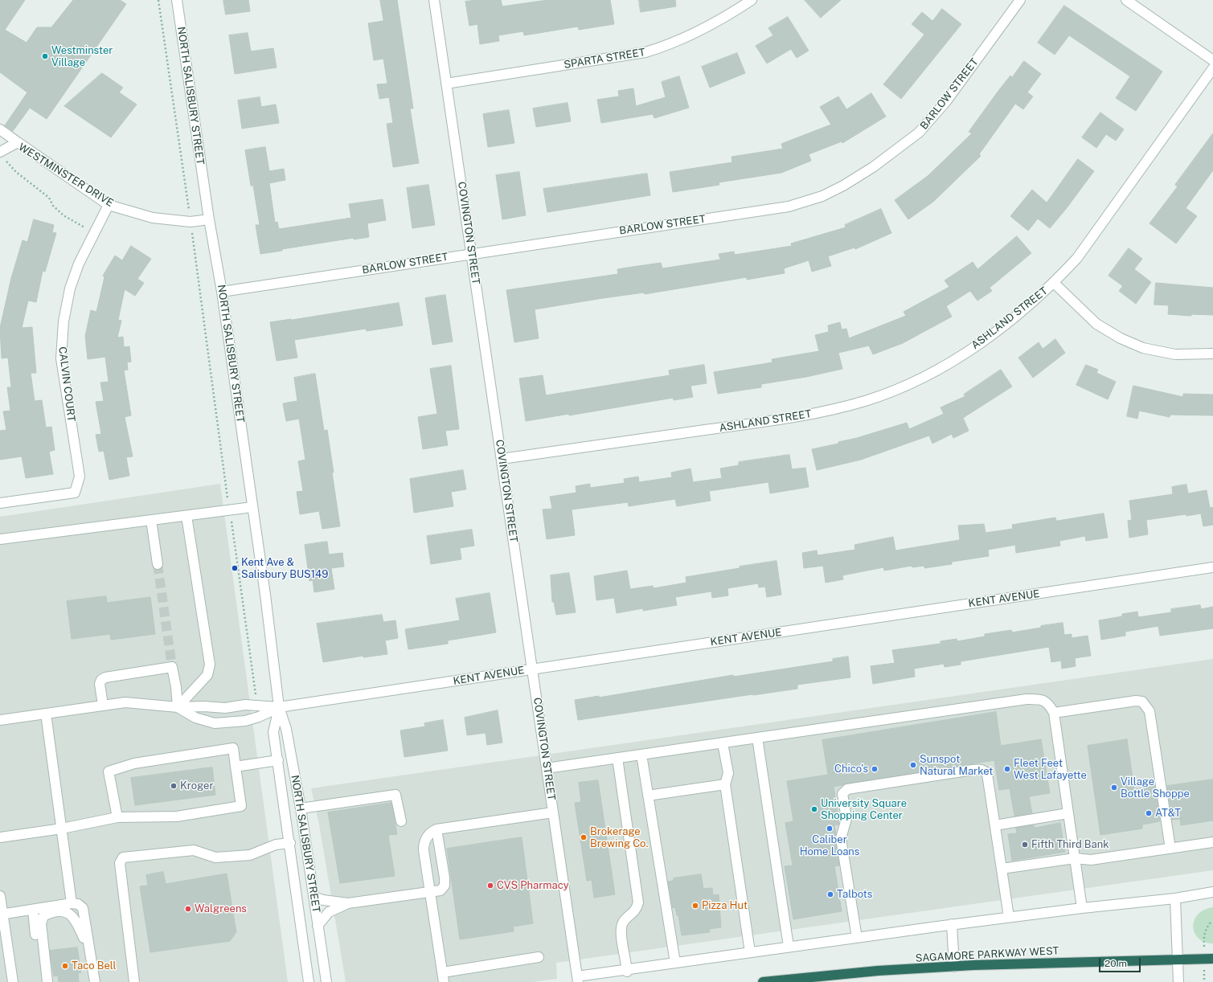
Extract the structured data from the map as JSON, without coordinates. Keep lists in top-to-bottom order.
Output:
{
  "streets": {
    "highway": ["SAGAMORE PARKWAY WEST"],
    "street": [
      "SPARTA STREET",
      "BARLOW STREET",
      "NORTH SALISBURY STREET",
      "WESTMINSTER DRIVE",
      "COVINGTON STREET",
      "ASHLAND STREET",
      "CALVIN COURT",
      "KENT AVENUE"
    ]
  },
  "crossings": [
    ["SPARTA STREET", "COVINGTON STREET"],
    ["BARLOW STREET", "NORTH SALISBURY STREET"],
    ["BARLOW STREET", "COVINGTON STREET"],
    ["NORTH SALISBURY STREET", "WESTMINSTER DRIVE"],
    ["NORTH SALISBURY STREET", "KENT AVENUE"],
    ["WESTMINSTER DRIVE", "CALVIN COURT"],
    ["COVINGTON STREET", "ASHLAND STREET"],
    ["COVINGTON STREET", "KENT AVENUE"]
  ],
  "places": [
    "Westminster Village",
    "Kent Ave & Salisbury BUS149",
    "Sunspot Natural Market",
    "Chico's",
    "Fleet Feet West Lafayette",
    "Kroger",
    "Village Bottle Shoppe",
    "University Square Shopping Center",
    "AT&T",
    "Caliber Home Loans",
    "Brokerage Brewing Co.",
    "Fifth Third Bank",
    "CVS Pharmacy",
    "Talbots",
    "Pizza Hut",
    "Walgreens",
    "Taco Bell"
  ],
  "scale_bar": "20 m"
}
